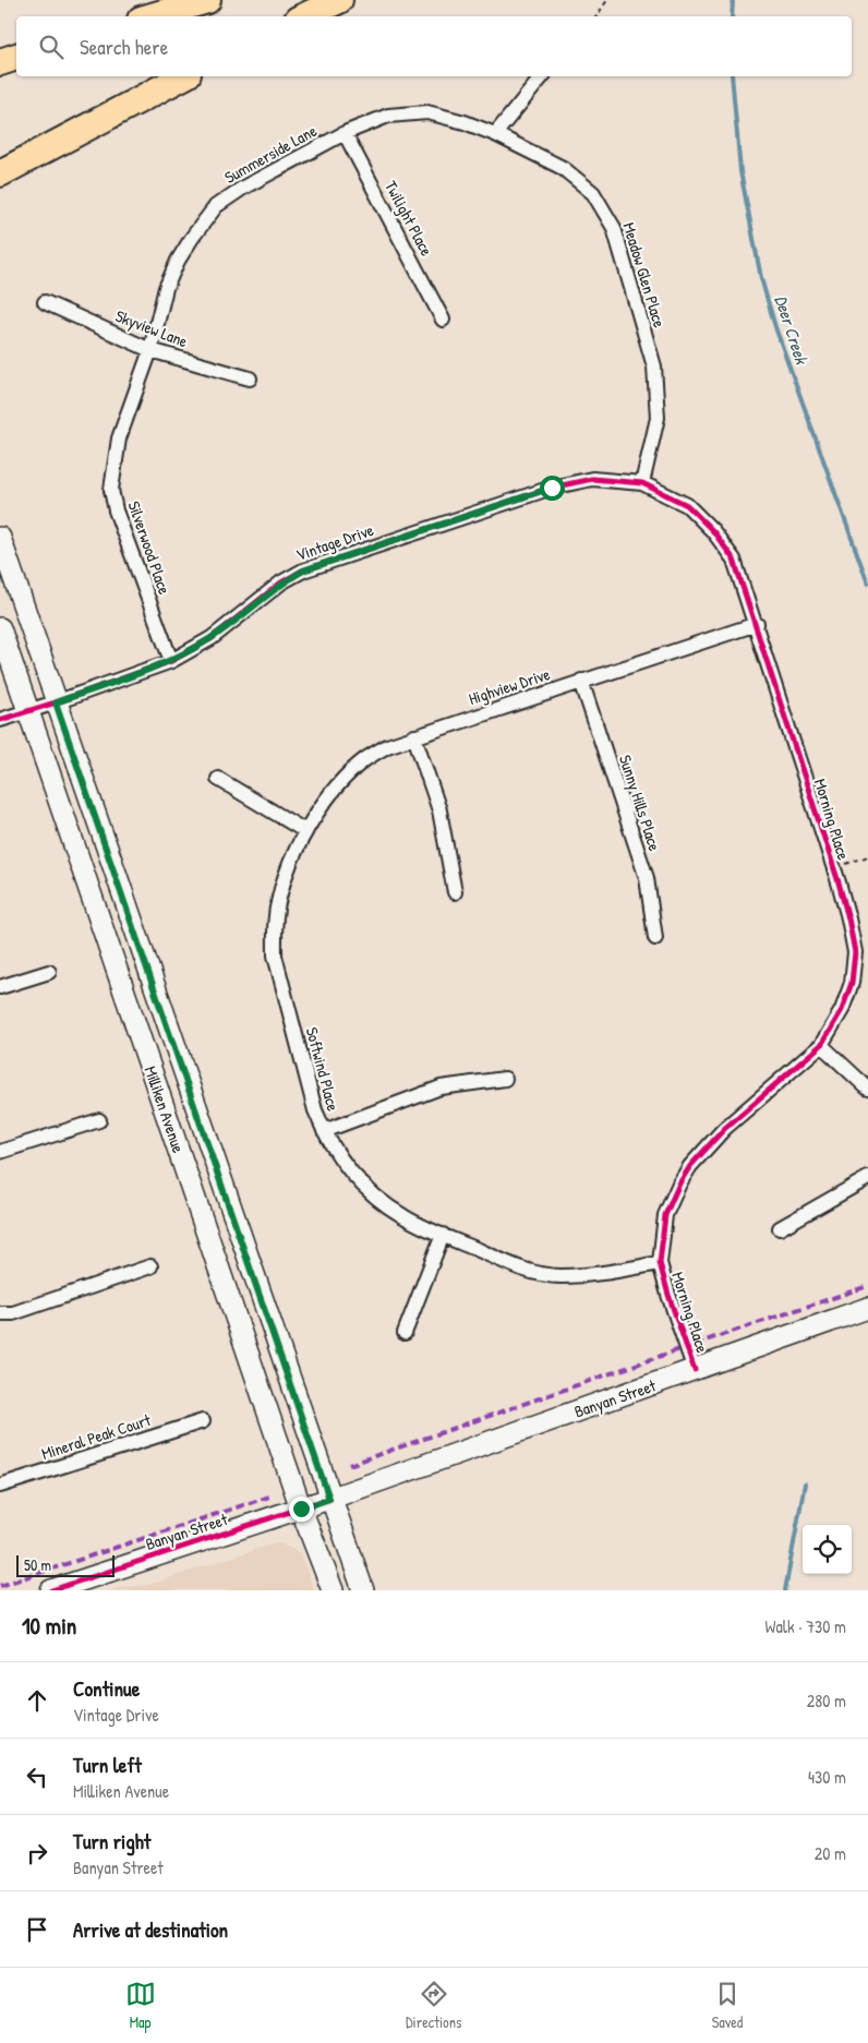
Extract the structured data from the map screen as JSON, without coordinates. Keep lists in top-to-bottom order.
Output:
{
  "streets": {
    "main road": ["Milliken Avenue", "Banyan Street"],
    "street": [
      "Summerside Lane",
      "Twilight Place",
      "Meadow Glen Place",
      "Skyview Lane",
      "Vintage Drive",
      "Silverwood Place",
      "Highview Drive",
      "Sunny Hills Place",
      "Morning Place",
      "Softwind Place",
      "Mineral Peak Court"
    ]
  },
  "crossings": [
    ["Summerside Lane", "Twilight Place"],
    ["Summerside Lane", "Meadow Glen Place"],
    ["Summerside Lane", "Skyview Lane"],
    ["Summerside Lane", "Silverwood Place"],
    ["Meadow Glen Place", "Vintage Drive"],
    ["Meadow Glen Place", "Morning Place"],
    ["Skyview Lane", "Silverwood Place"],
    ["Vintage Drive", "Silverwood Place"],
    ["Vintage Drive", "Morning Place"],
    ["Vintage Drive", "Milliken Avenue"],
    ["Highview Drive", "Sunny Hills Place"],
    ["Highview Drive", "Morning Place"],
    ["Highview Drive", "Softwind Place"],
    ["Morning Place", "Softwind Place"],
    ["Morning Place", "Banyan Street"],
    ["Milliken Avenue", "Banyan Street"]
  ],
  "water": ["Deer Creek"],
  "scale_bar": "50 m",
  "page": {
    "search": "Search here",
    "scale": "50 m",
    "heading": ["10 min", "Walk · 730 m"],
    "list": [
      ["Continue", "Vintage Drive", "280 m"],
      ["Turn left", "Milliken Avenue", "430 m"],
      ["Turn right", "Banyan Street", "20 m"],
      "Arrive at destination"
    ],
    "nav": ["Map", "Directions", "Saved"]
  }
}
